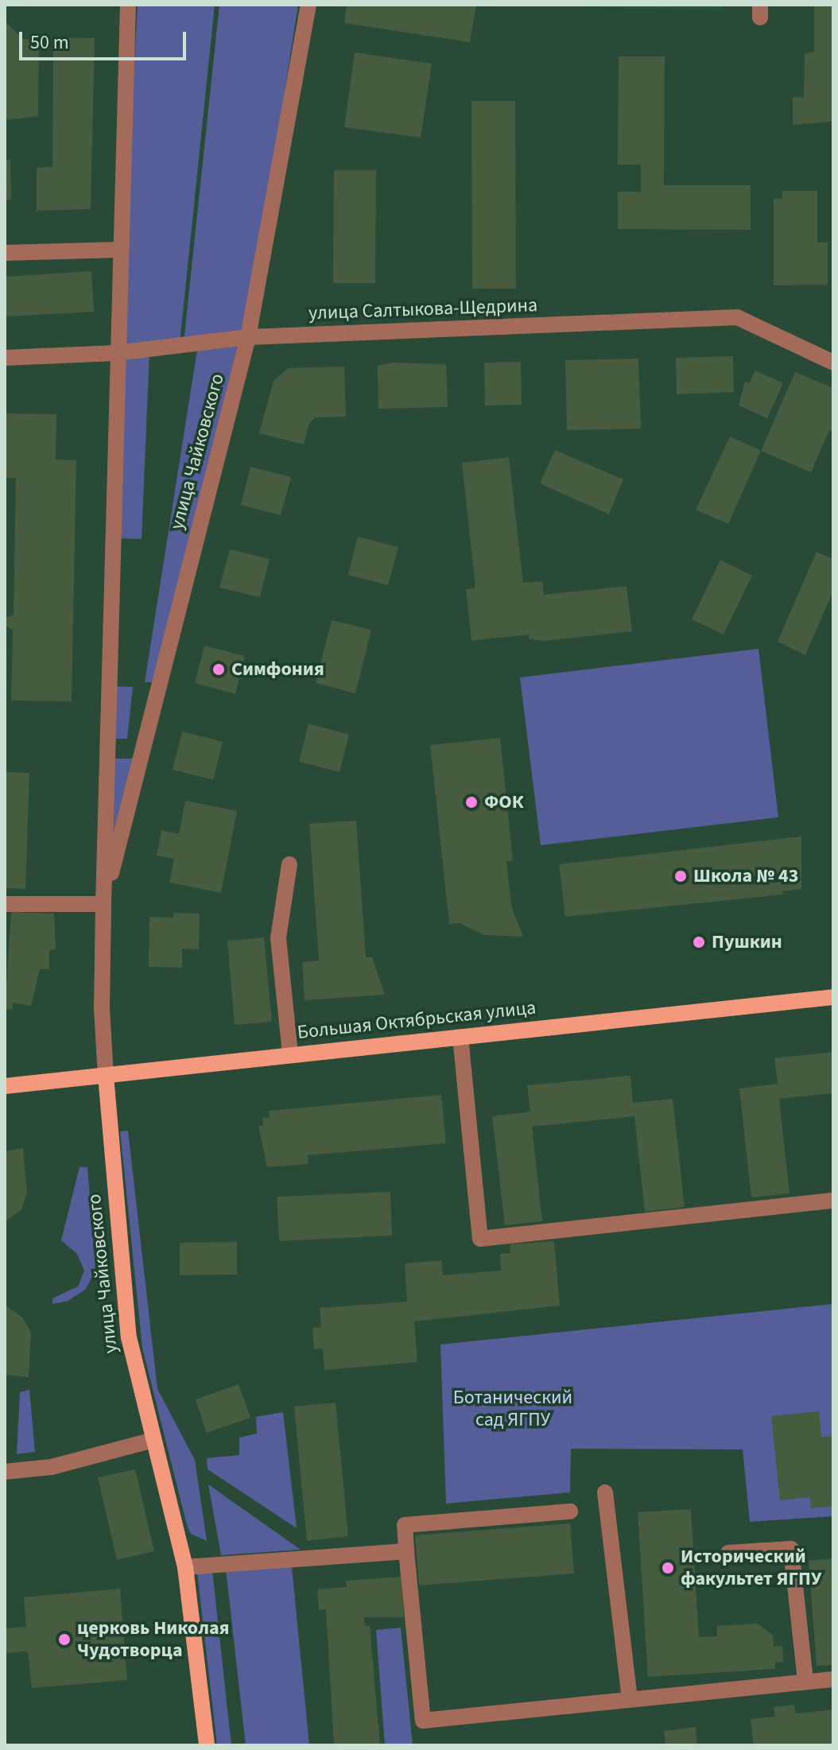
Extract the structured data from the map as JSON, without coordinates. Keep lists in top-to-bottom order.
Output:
{
  "streets": {
    "main road": ["улица Чайковского", "Большая Октябрьская улица"],
    "street": ["улица Салтыкова-Щедрина"]
  },
  "crossings": [
    ["улица Салтыкова-Щедрина", "улица Чайковского"],
    ["улица Чайковского", "Большая Октябрьская улица"]
  ],
  "parks": ["Ботанический сад ЯГПУ"],
  "places": [
    "Симфония",
    "ФОК",
    "Школа № 43",
    "Пушкин",
    "Исторический факультет ЯГПУ",
    "церковь Николая Чудотворца"
  ],
  "scale_bar": "50 m"
}
